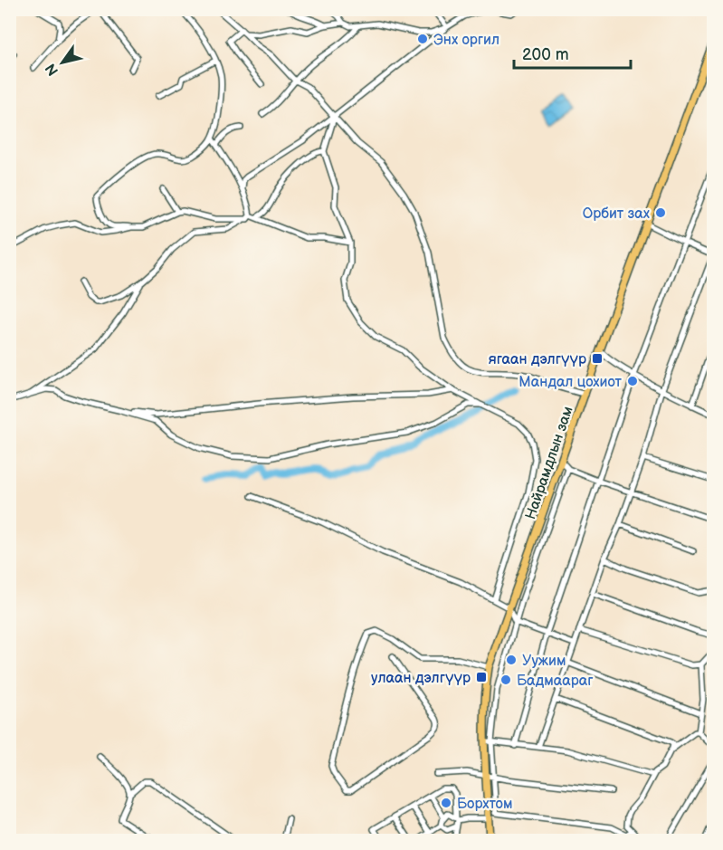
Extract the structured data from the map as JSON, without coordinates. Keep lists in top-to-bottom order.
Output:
{
  "streets": {
    "main road": ["Найрамдлын зам"]
  },
  "places": {
    "other": [
      "Энх оргил",
      "Орбит зах",
      "Мандал цохиот",
      "Уужим",
      "Бадмаараг",
      "Борхтом"
    ],
    "transit": ["ягаан дэлгүүр", "улаан дэлгүүр"]
  },
  "scale_bar": "200 m",
  "north": "bottom left"
}
